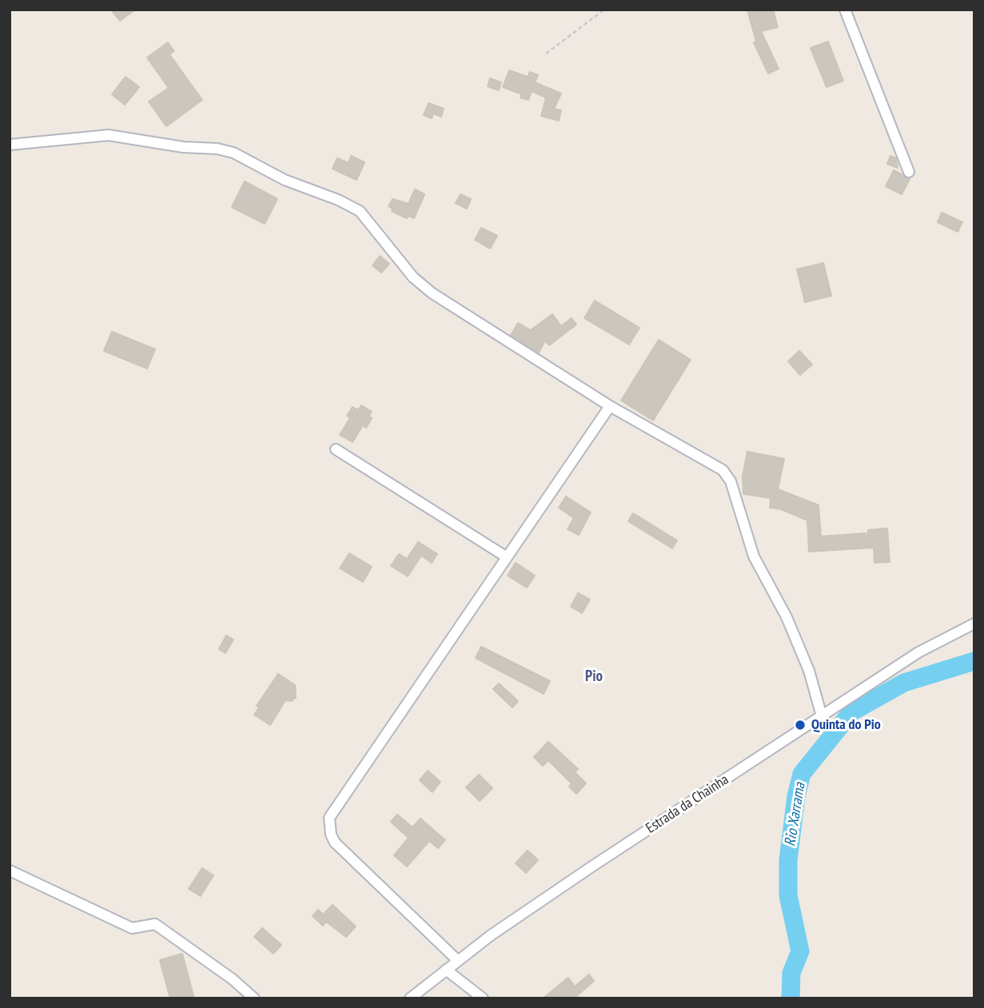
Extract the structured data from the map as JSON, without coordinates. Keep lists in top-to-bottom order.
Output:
{
  "streets": {
    "street": ["Estrada da Chainha"]
  },
  "districts": ["Pio"],
  "water": ["Rio Xarrama"],
  "places": ["Quinta do Pio"]
}
